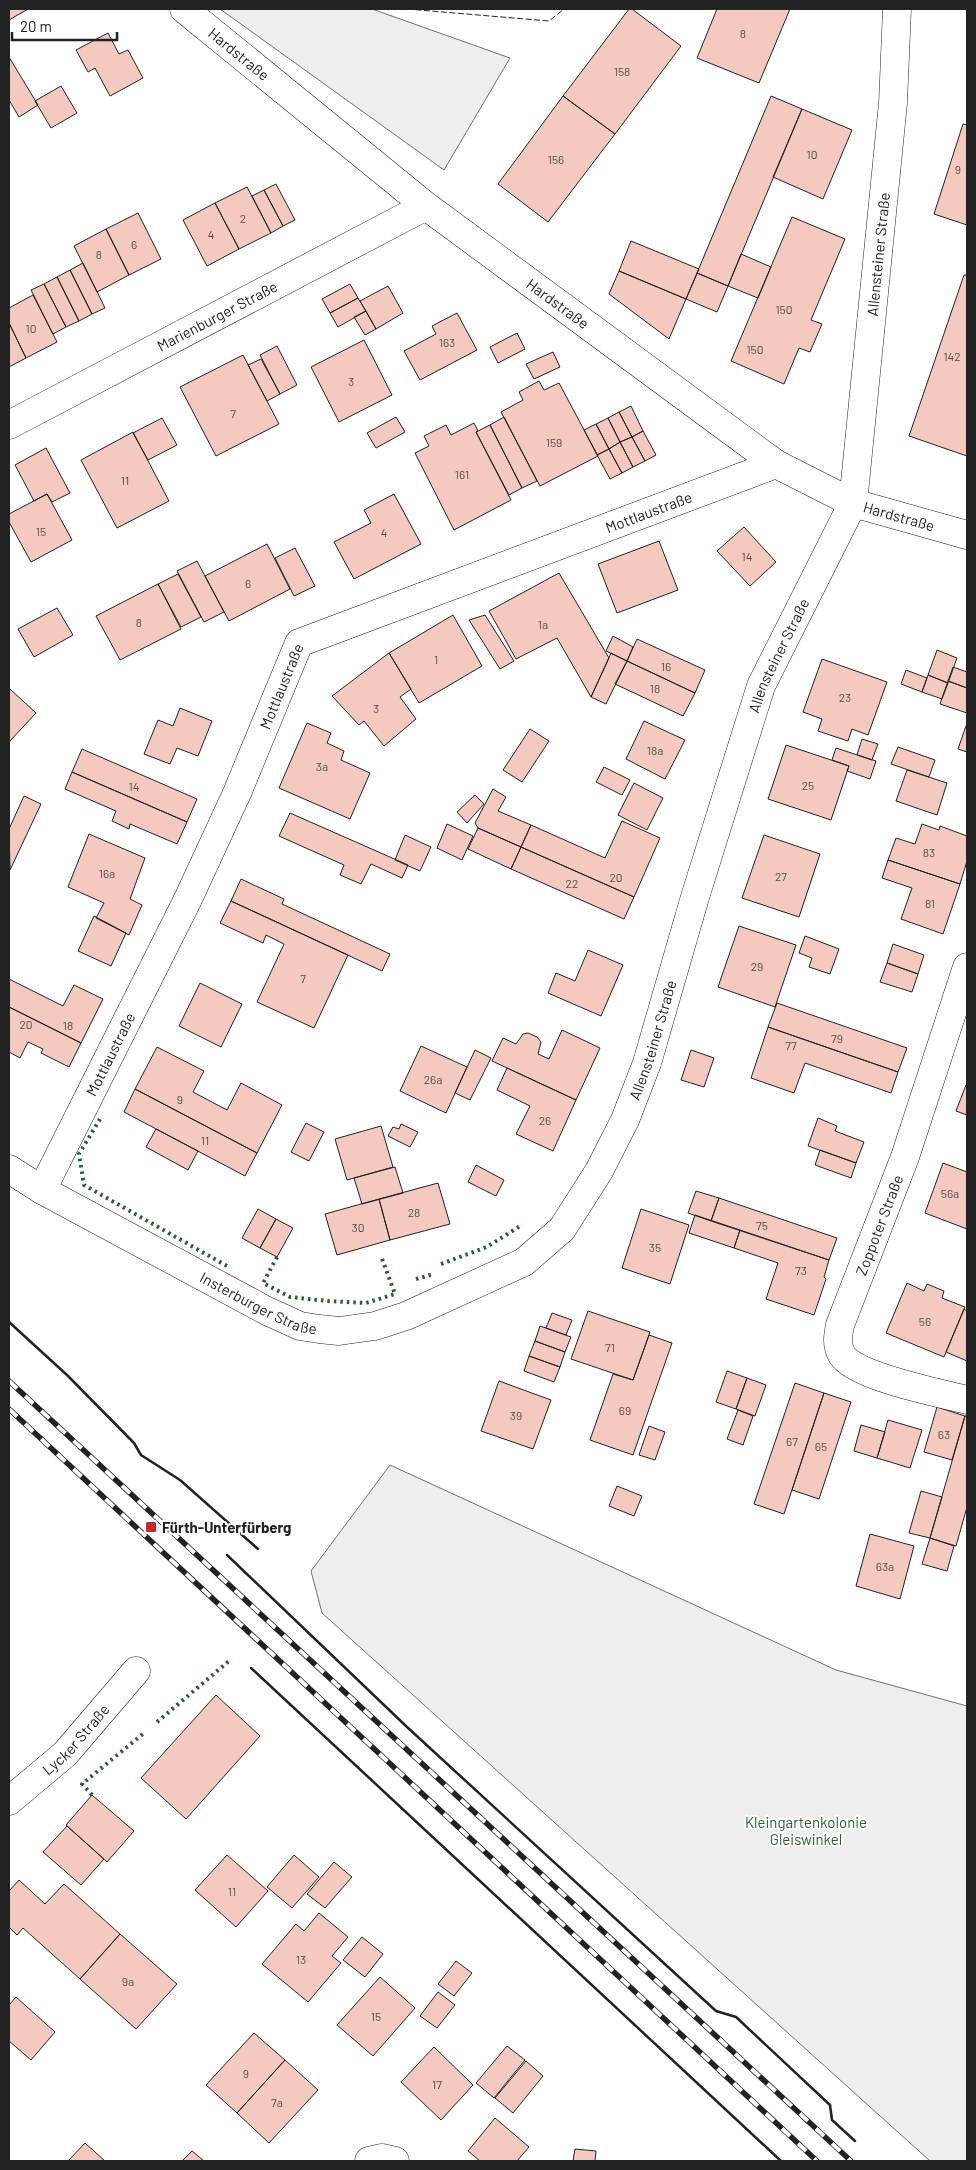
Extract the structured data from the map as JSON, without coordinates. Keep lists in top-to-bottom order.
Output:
{
  "streets": {
    "street": [
      "Hardstraße",
      "Allensteiner Straße",
      "Marienburger Straße",
      "Mottlaustraße",
      "Zoppoter Straße",
      "Insterburger Straße",
      "Lycker Straße"
    ]
  },
  "crossings": [
    ["Hardstraße", "Allensteiner Straße"],
    ["Hardstraße", "Marienburger Straße"],
    ["Hardstraße", "Mottlaustraße"],
    ["Allensteiner Straße", "Insterburger Straße"],
    ["Mottlaustraße", "Insterburger Straße"]
  ],
  "parks": ["Kleingartenkolonie Gleiswinkel"],
  "places": {
    "transit": ["Fürth-Unterfürberg"]
  },
  "house_numbers": [
    "8",
    "158",
    "10",
    "156",
    "9",
    "2",
    "4",
    "6",
    "8",
    "150",
    "10",
    "163",
    "150",
    "142",
    "3",
    "7",
    "159",
    "161",
    "11",
    "15",
    "4",
    "14",
    "6",
    "8",
    "1a",
    "1",
    "16",
    "18",
    "23",
    "3",
    "18a",
    "3a",
    "25",
    "14",
    "83",
    "16a",
    "27",
    "20",
    "22",
    "81",
    "29",
    "7",
    "20",
    "18",
    "79",
    "77",
    "26a",
    "9",
    "26",
    "11",
    "56a",
    "28",
    "75",
    "30",
    "35",
    "73",
    "56",
    "71",
    "69",
    "39",
    "63",
    "67",
    "65",
    "63a",
    "11",
    "13",
    "9a",
    "15",
    "9",
    "17",
    "7a"
  ],
  "scale_bar": "20 m"
}
